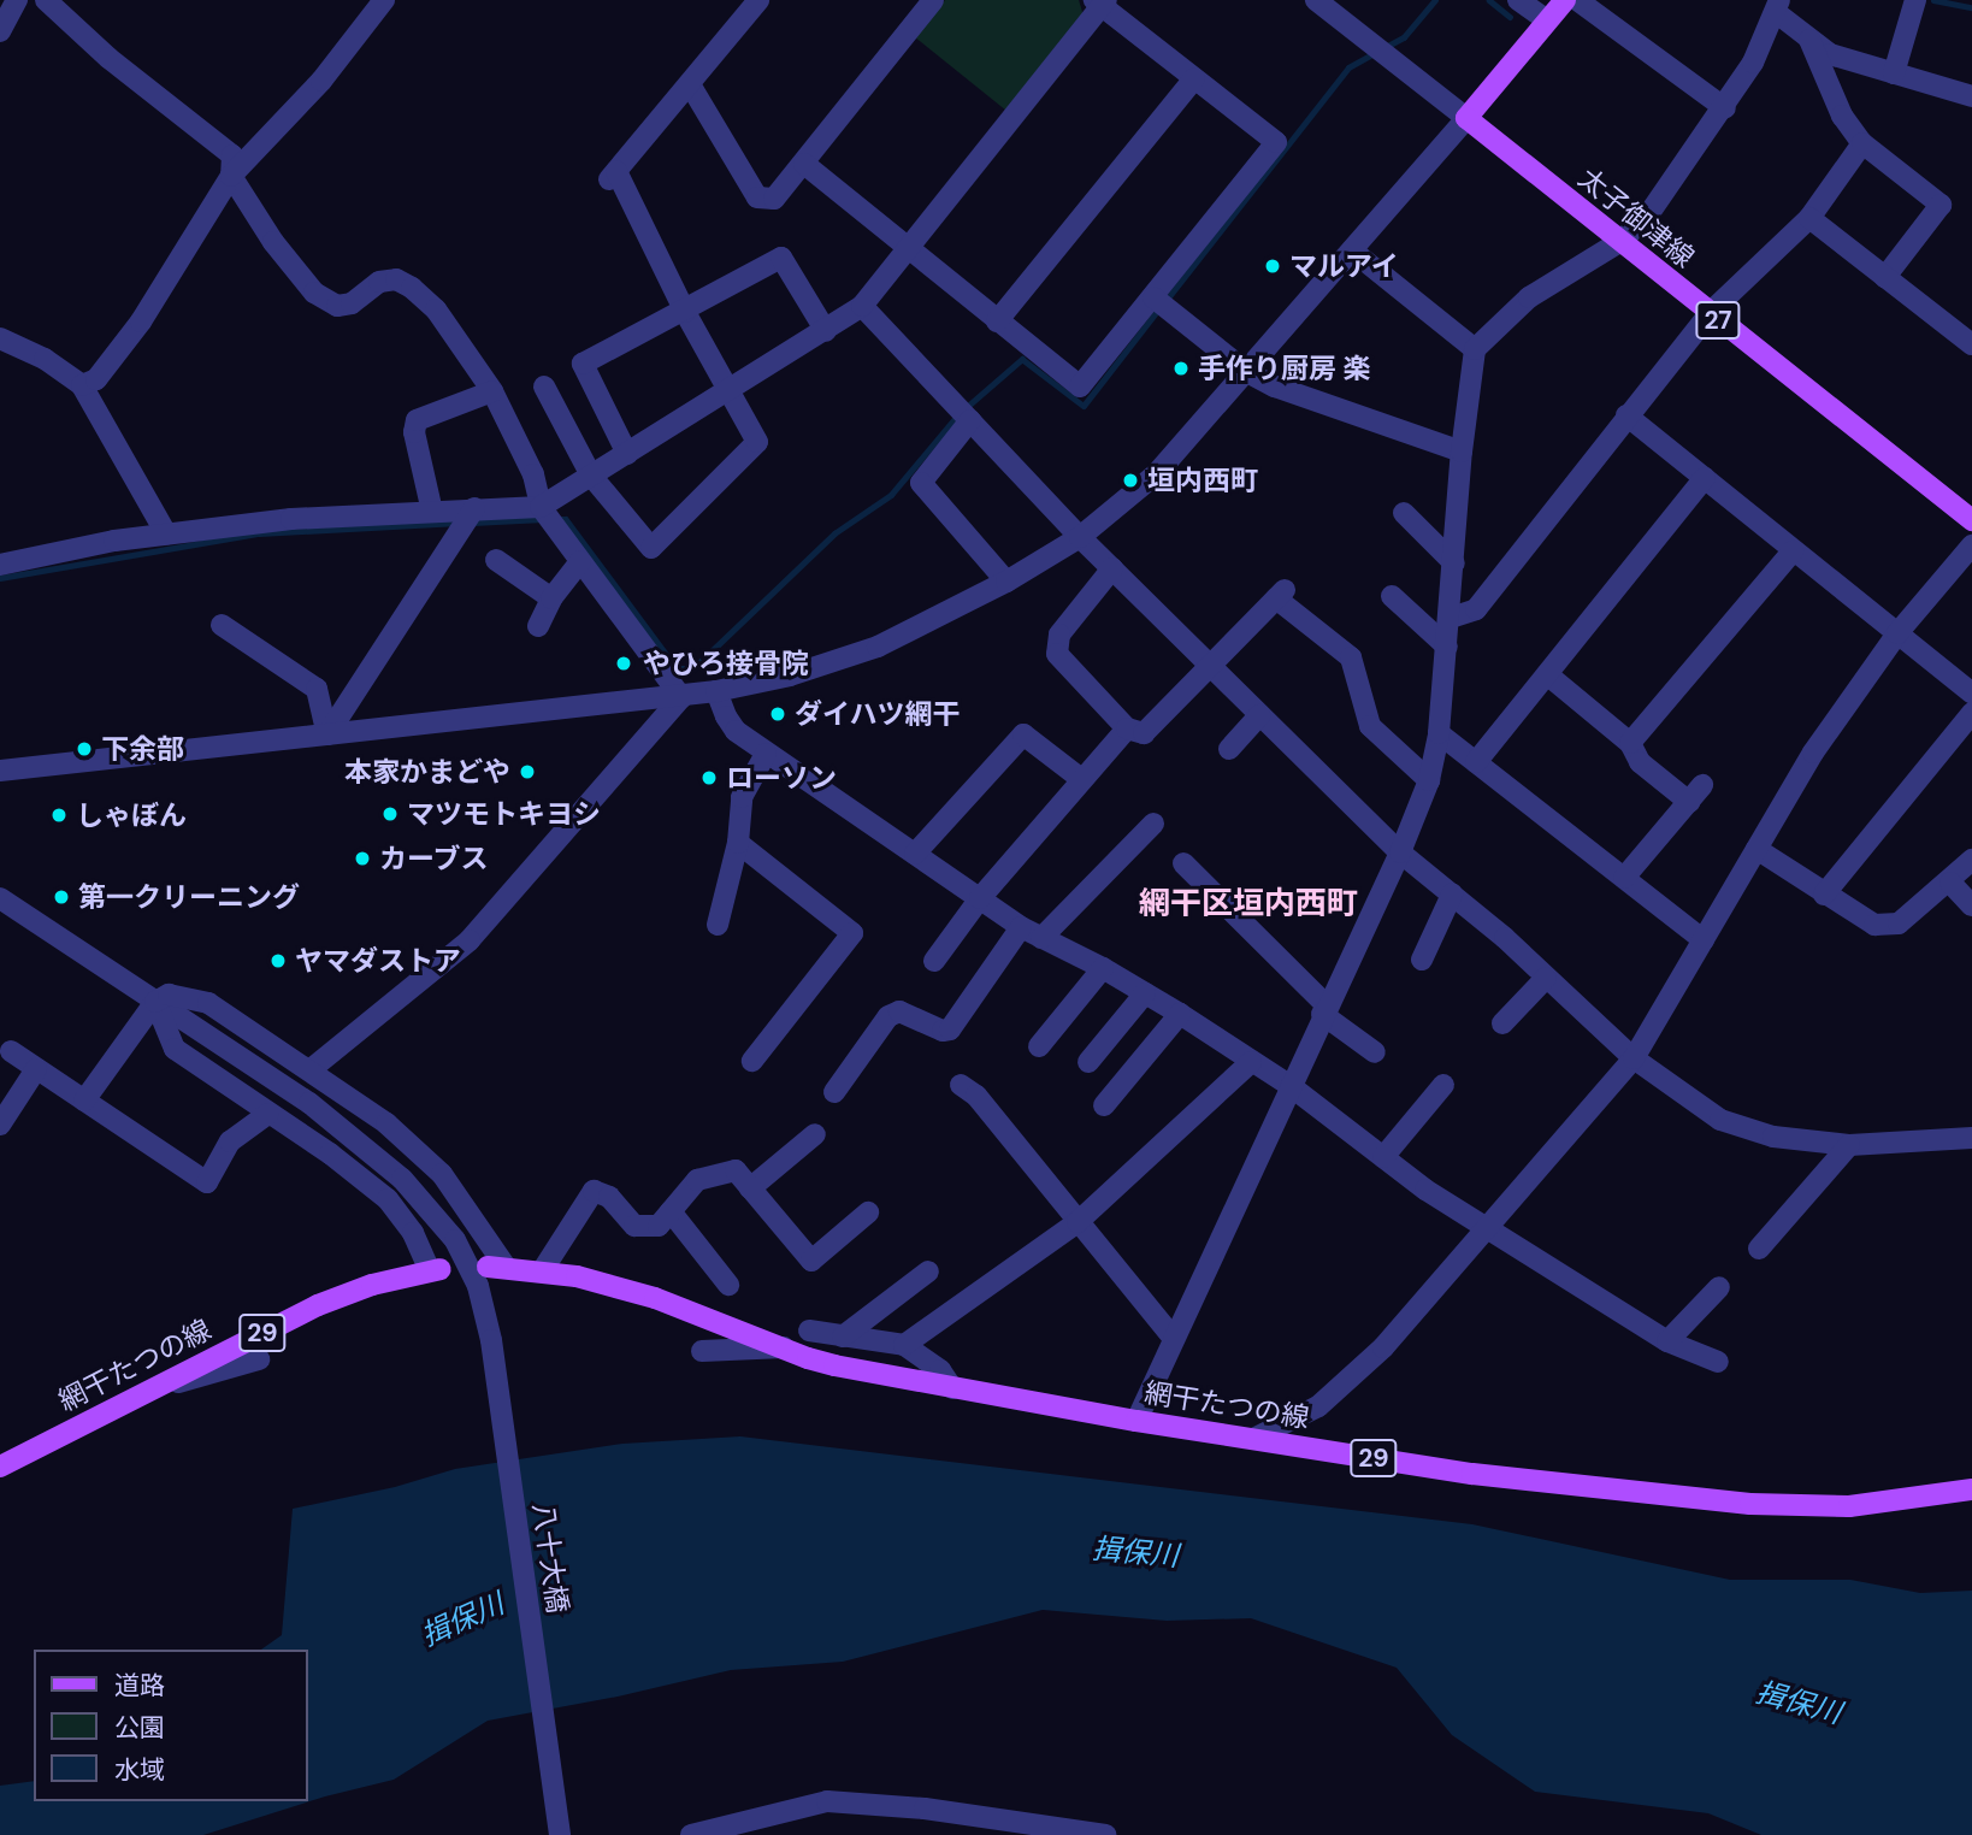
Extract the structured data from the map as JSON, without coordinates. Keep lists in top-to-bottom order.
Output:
{
  "streets": {
    "main road": [
      "太子御津線",
      "27",
      "29",
      "網干たつの線"
    ],
    "street": ["八十大橋"]
  },
  "districts": ["網干区垣内西町"],
  "water": ["揖保川"],
  "places": [
    "マルアイ",
    "手作り厨房 楽",
    "垣内西町",
    "やひろ接骨院",
    "ダイハツ網干",
    "下余部",
    "本家かまどや",
    "ローソン",
    "マツモトキヨシ",
    "しゃぼん",
    "カーブス",
    "第一クリーニング",
    "ヤマダストア"
  ],
  "legend": ["道路", "公園", "水域"]
}
